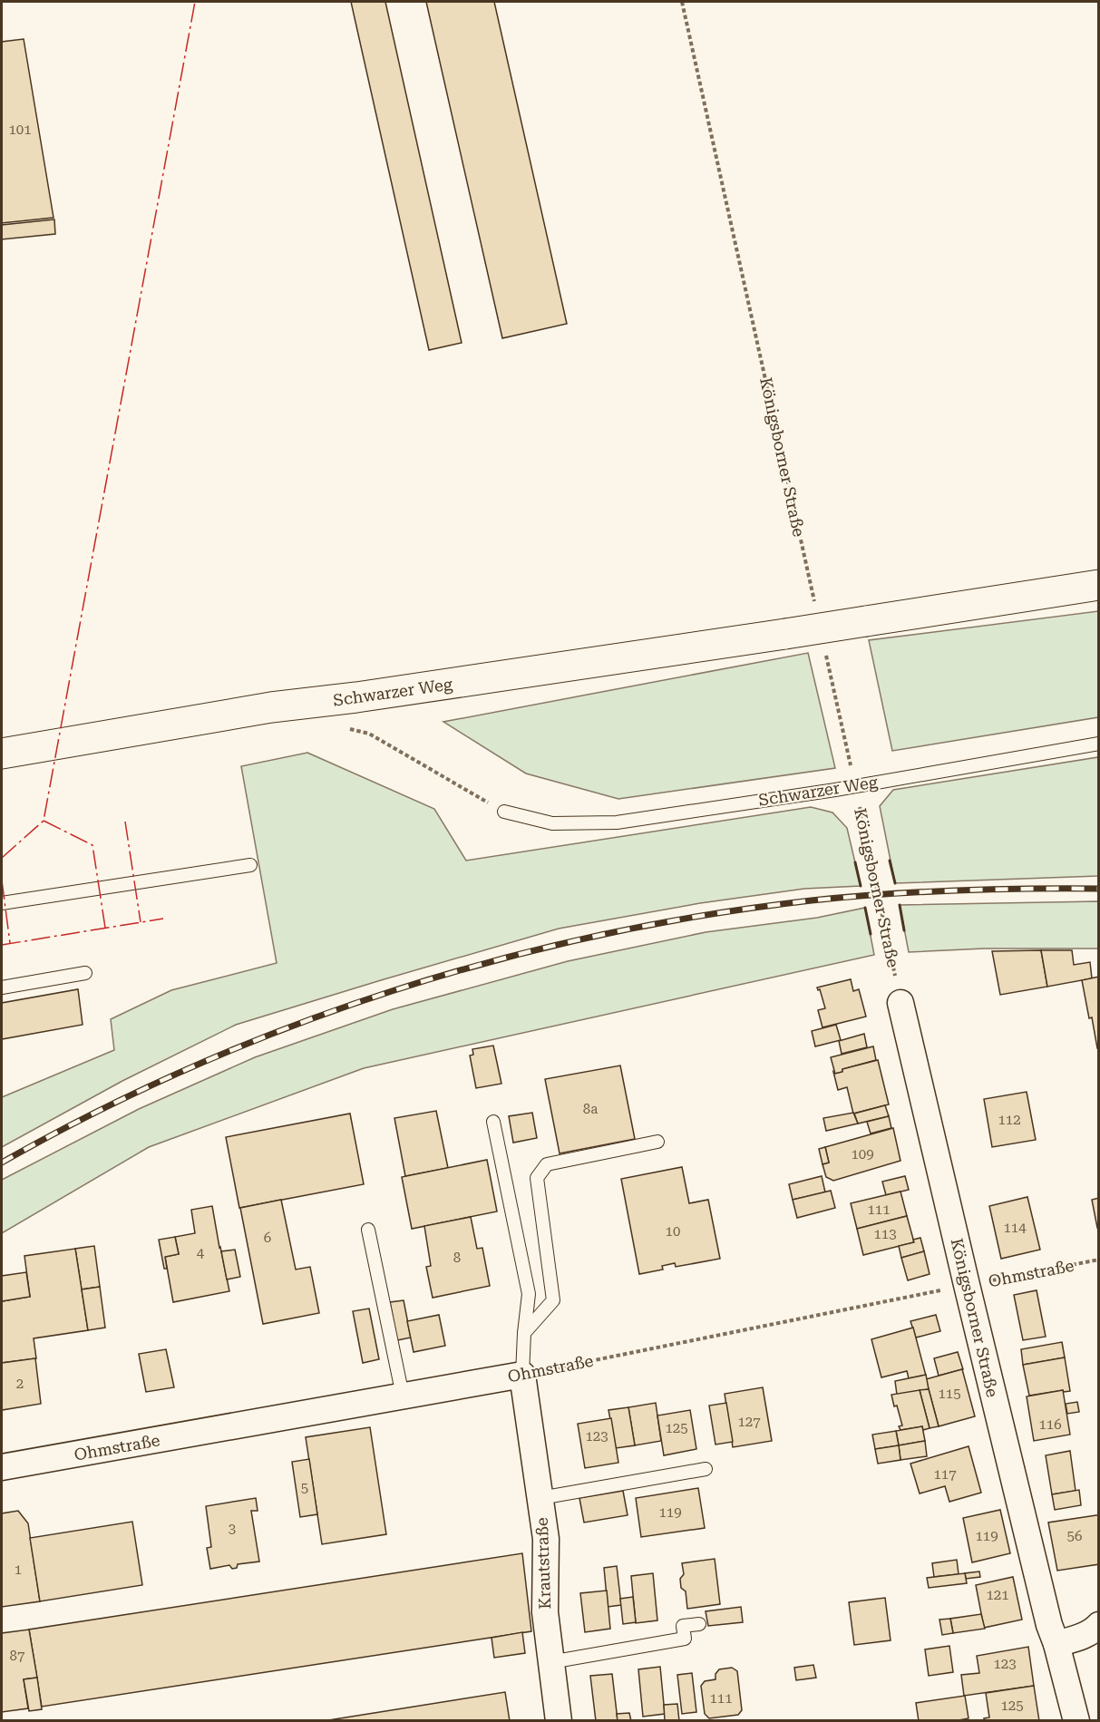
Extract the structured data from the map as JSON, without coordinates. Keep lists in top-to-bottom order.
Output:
{
  "streets": {
    "street": [
      "Königsborner Straße",
      "Schwarzer Weg",
      "Ohmstraße",
      "Krautstraße"
    ]
  },
  "crossings": [
    ["Königsborner Straße", "Schwarzer Weg"],
    ["Königsborner Straße", "Ohmstraße"],
    ["Ohmstraße", "Krautstraße"]
  ],
  "house_numbers": [
    "101",
    "8a",
    "112",
    "109",
    "111",
    "114",
    "10",
    "113",
    "6",
    "4",
    "8",
    "2",
    "115",
    "127",
    "116",
    "125",
    "123",
    "117",
    "5",
    "119",
    "3",
    "119",
    "56",
    "1",
    "121",
    "87",
    "123",
    "111",
    "125"
  ]
}
